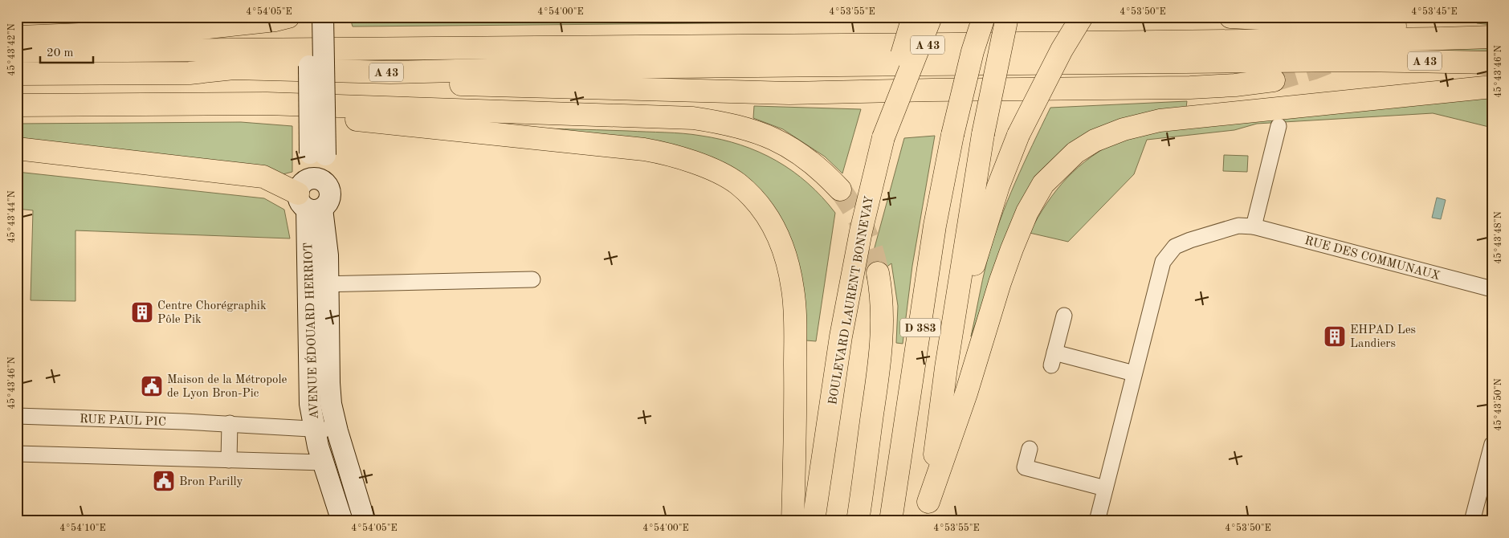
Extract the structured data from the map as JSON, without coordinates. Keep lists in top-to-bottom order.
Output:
{
  "streets": {
    "highway": ["A 43", "BOULEVARD LAURENT BONNEVAY", "D 383"],
    "street": ["RUE DES COMMUNAUX", "AVENUE ÉDOUARD HERRIOT", "RUE PAUL PIC"]
  },
  "crossings": [
    ["AVENUE ÉDOUARD HERRIOT", "RUE PAUL PIC"]
  ],
  "places": {
    "building": ["Centre Chorégraphik Pôle Pik", "EHPAD Les Landiers"],
    "public building": ["Maison de la Métropole de Lyon Bron-Pic", "Bron Parilly"]
  },
  "scale_bar": "20 m",
  "coordinates": [
    "4°54'05\"E",
    "4°54'00\"E",
    "4°53'55\"E",
    "4°53'50\"E",
    "4°53'45\"E",
    "45°43'42\"N",
    "45°43'46\"N",
    "45°43'44\"N",
    "45°43'48\"N",
    "45°43'50\"N",
    "4°54'10\"E"
  ]
}
